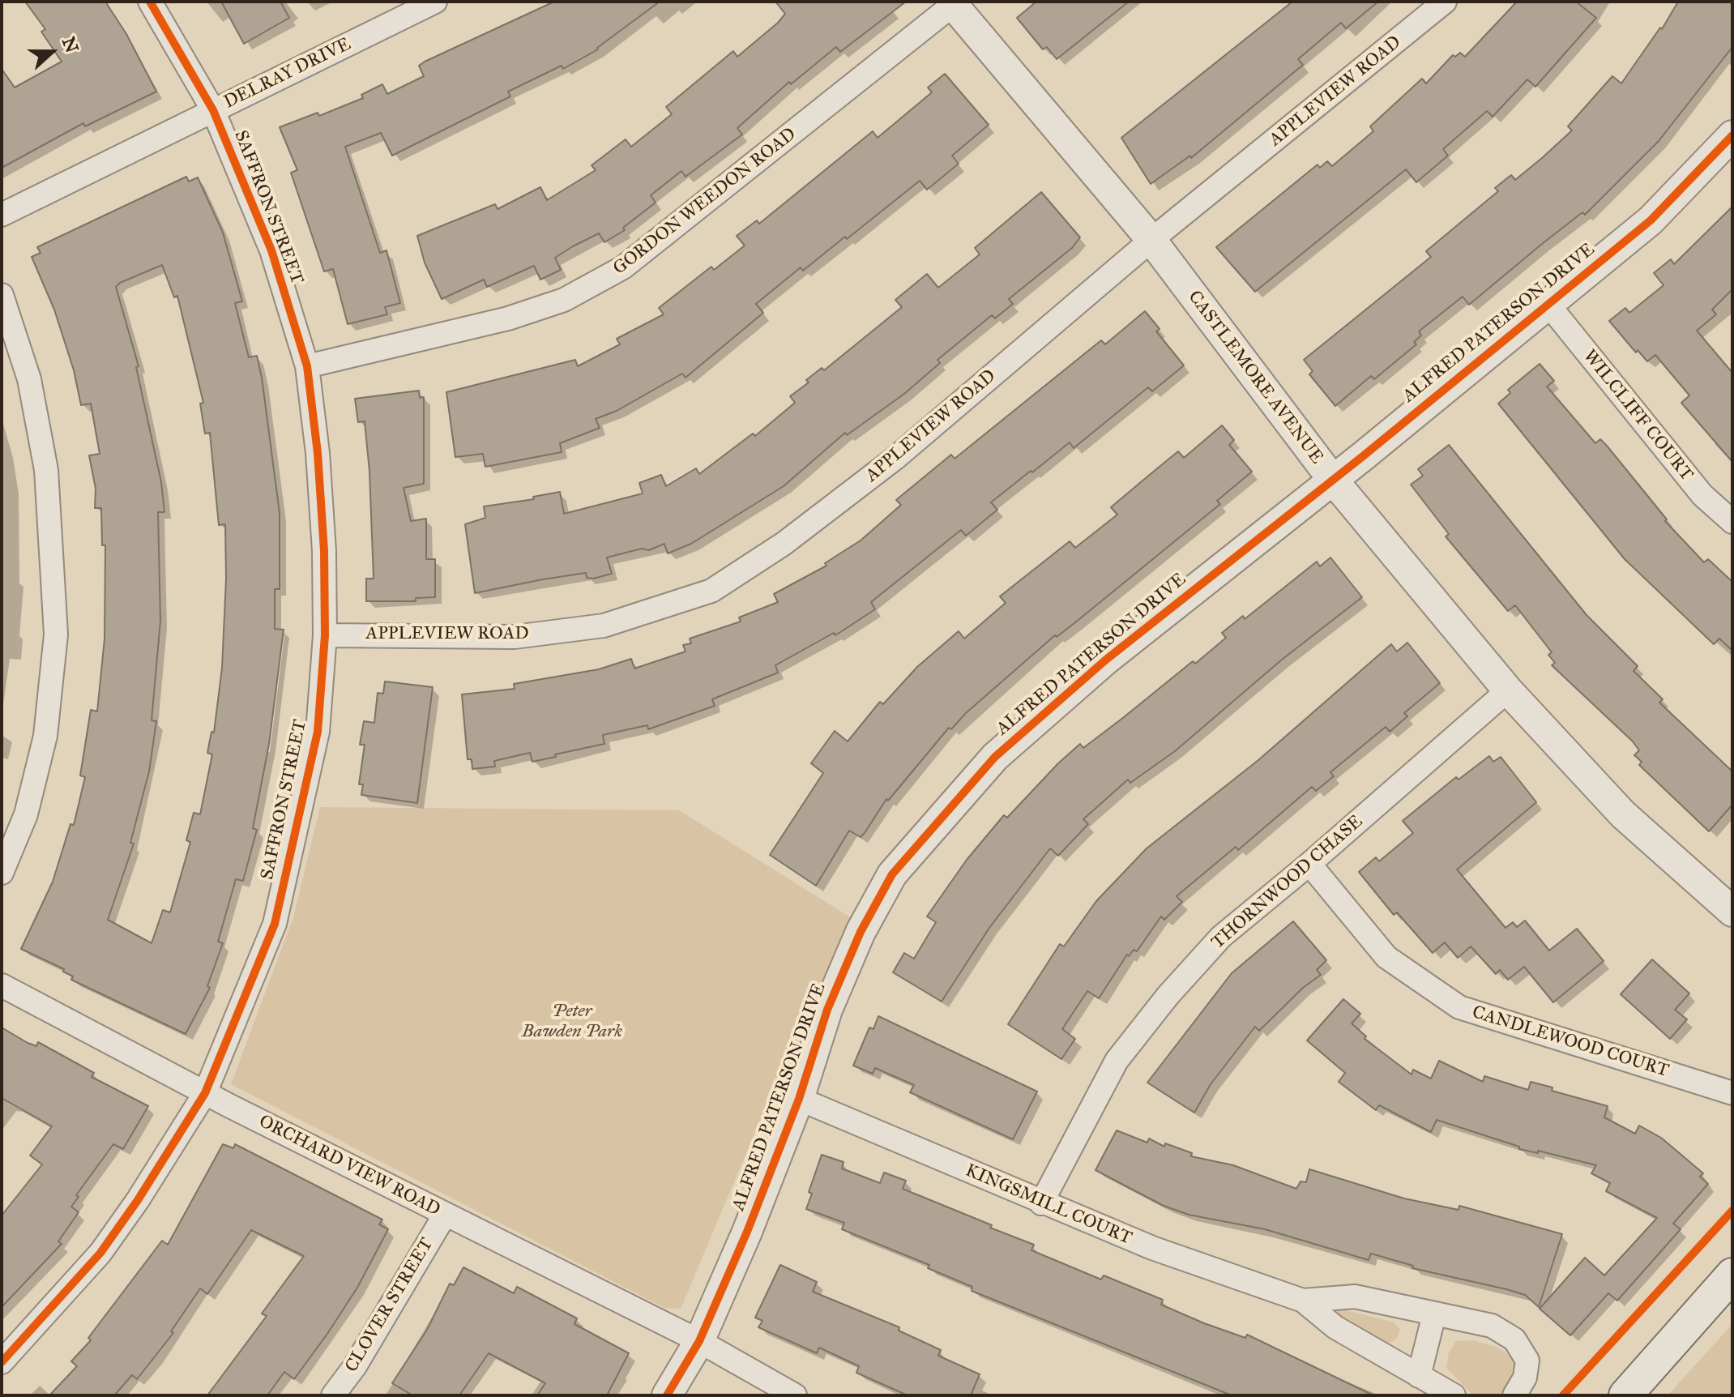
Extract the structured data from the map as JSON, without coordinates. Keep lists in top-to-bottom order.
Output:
{
  "streets": {
    "street": [
      "DELRAY DRIVE",
      "APPLEVIEW ROAD",
      "GORDON WEEDON ROAD",
      "SAFFRON STREET",
      "ALFRED PATERSON DRIVE",
      "CASTLEMORE AVENUE",
      "WILCLIFF COURT",
      "THORNWOOD CHASE",
      "CANDLEWOOD COURT",
      "ORCHARD VIEW ROAD",
      "KINGSMILL COURT",
      "CLOVER STREET"
    ]
  },
  "crossings": [
    ["DELRAY DRIVE", "SAFFRON STREET"],
    ["APPLEVIEW ROAD", "SAFFRON STREET"],
    ["APPLEVIEW ROAD", "CASTLEMORE AVENUE"],
    ["GORDON WEEDON ROAD", "SAFFRON STREET"],
    ["GORDON WEEDON ROAD", "CASTLEMORE AVENUE"],
    ["SAFFRON STREET", "ORCHARD VIEW ROAD"],
    ["ALFRED PATERSON DRIVE", "CASTLEMORE AVENUE"],
    ["ALFRED PATERSON DRIVE", "WILCLIFF COURT"],
    ["ALFRED PATERSON DRIVE", "ORCHARD VIEW ROAD"],
    ["ALFRED PATERSON DRIVE", "KINGSMILL COURT"],
    ["CASTLEMORE AVENUE", "THORNWOOD CHASE"],
    ["THORNWOOD CHASE", "CANDLEWOOD COURT"],
    ["THORNWOOD CHASE", "KINGSMILL COURT"],
    ["ORCHARD VIEW ROAD", "CLOVER STREET"]
  ],
  "parks": ["Peter Bawden Park"],
  "north": "right"
}
